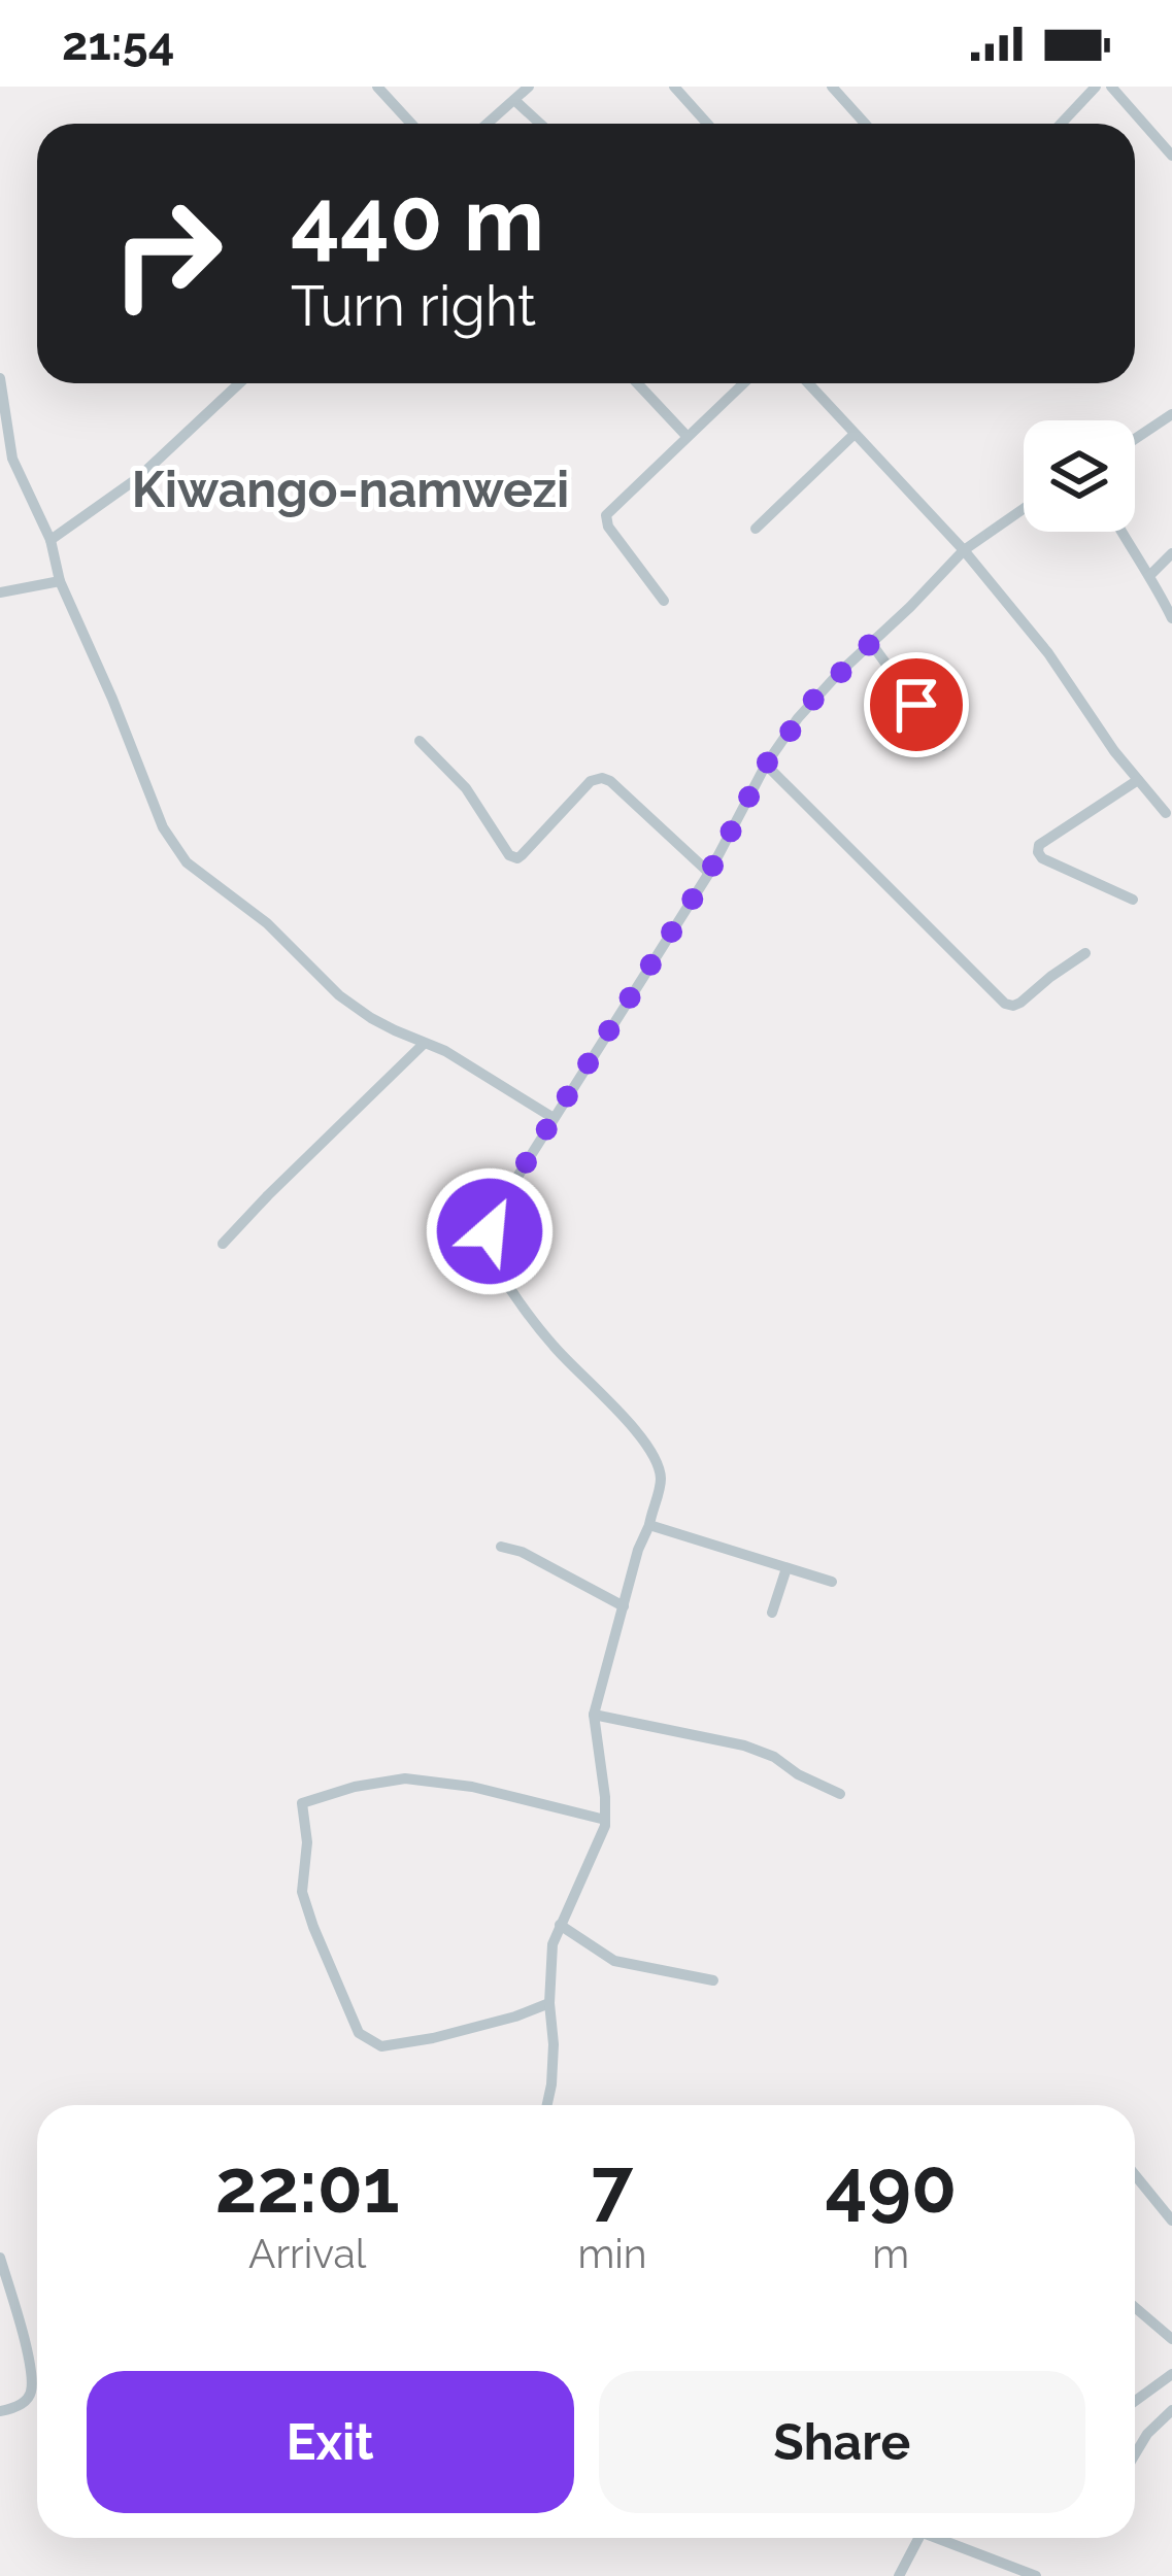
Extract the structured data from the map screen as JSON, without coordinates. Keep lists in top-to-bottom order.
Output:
{
  "districts": ["Kiwango-namwezi"],
  "page": {
    "status": "21:54",
    "turn": ["440 m", "Turn right"],
    "eta": [
      "22:01",
      "Arrival",
      "7",
      "min",
      "490",
      "m"
    ],
    "buttons": ["Exit", "Share"]
  }
}
